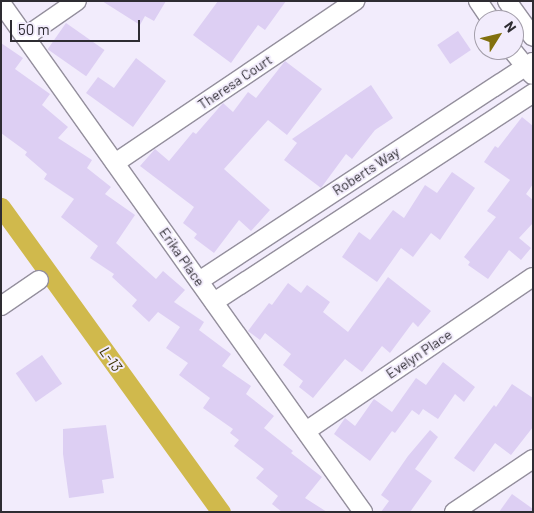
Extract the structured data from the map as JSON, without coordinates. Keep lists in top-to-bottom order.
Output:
{
  "streets": {
    "street": [
      "Theresa Court",
      "Roberts Way",
      "Erika Place",
      "Evelyn Place"
    ]
  },
  "crossings": [
    ["Theresa Court", "Erika Place"],
    ["Roberts Way", "Erika Place"],
    ["Erika Place", "Evelyn Place"]
  ],
  "water": ["L-13"],
  "scale_bar": "50 m",
  "north": "top right"
}
